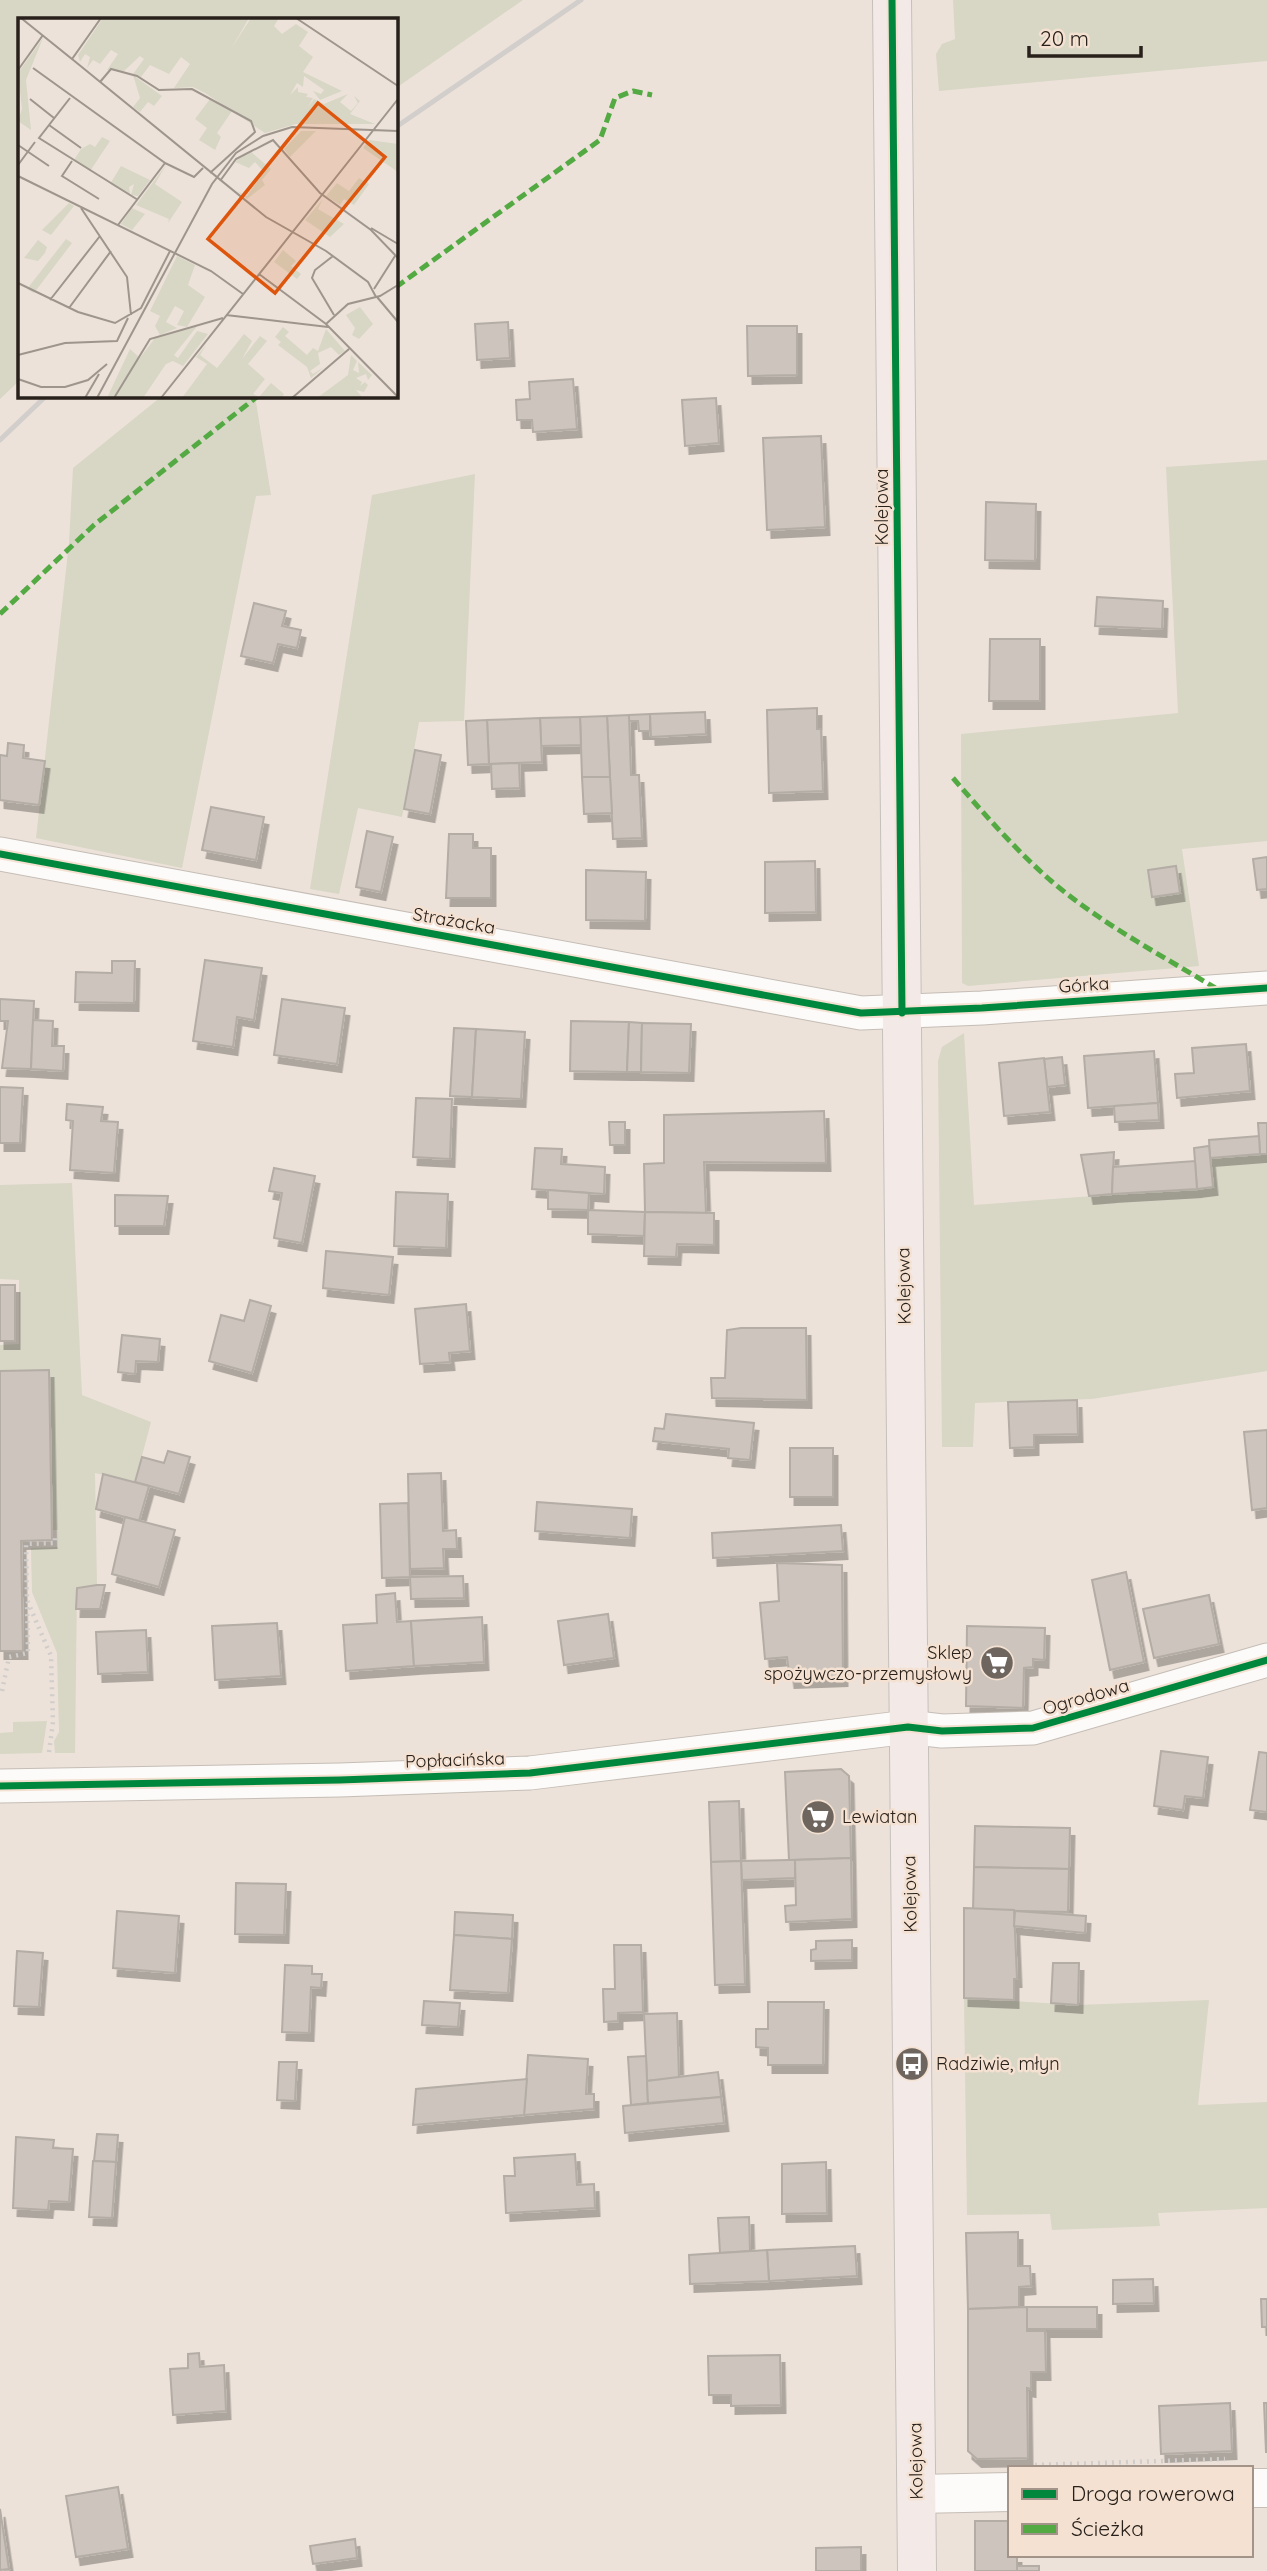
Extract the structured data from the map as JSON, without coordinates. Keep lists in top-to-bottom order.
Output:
{
  "streets": {
    "main road": ["Kolejowa"],
    "street": [
      "Strażacka",
      "Górka",
      "Ogrodowa",
      "Popłacińska"
    ]
  },
  "crossings": [
    ["Kolejowa", "Strażacka"],
    ["Kolejowa", "Górka"],
    ["Kolejowa", "Ogrodowa"],
    ["Kolejowa", "Popłacińska"],
    ["Strażacka", "Górka"],
    ["Ogrodowa", "Popłacińska"]
  ],
  "places": {
    "supermarket": ["Sklep spożywczo-przemysłowy", "Lewiatan"],
    "bus stop": ["Radziwie, młyn"]
  },
  "legend": ["Droga rowerowa", "Ścieżka"],
  "scale_bar": "20 m"
}
